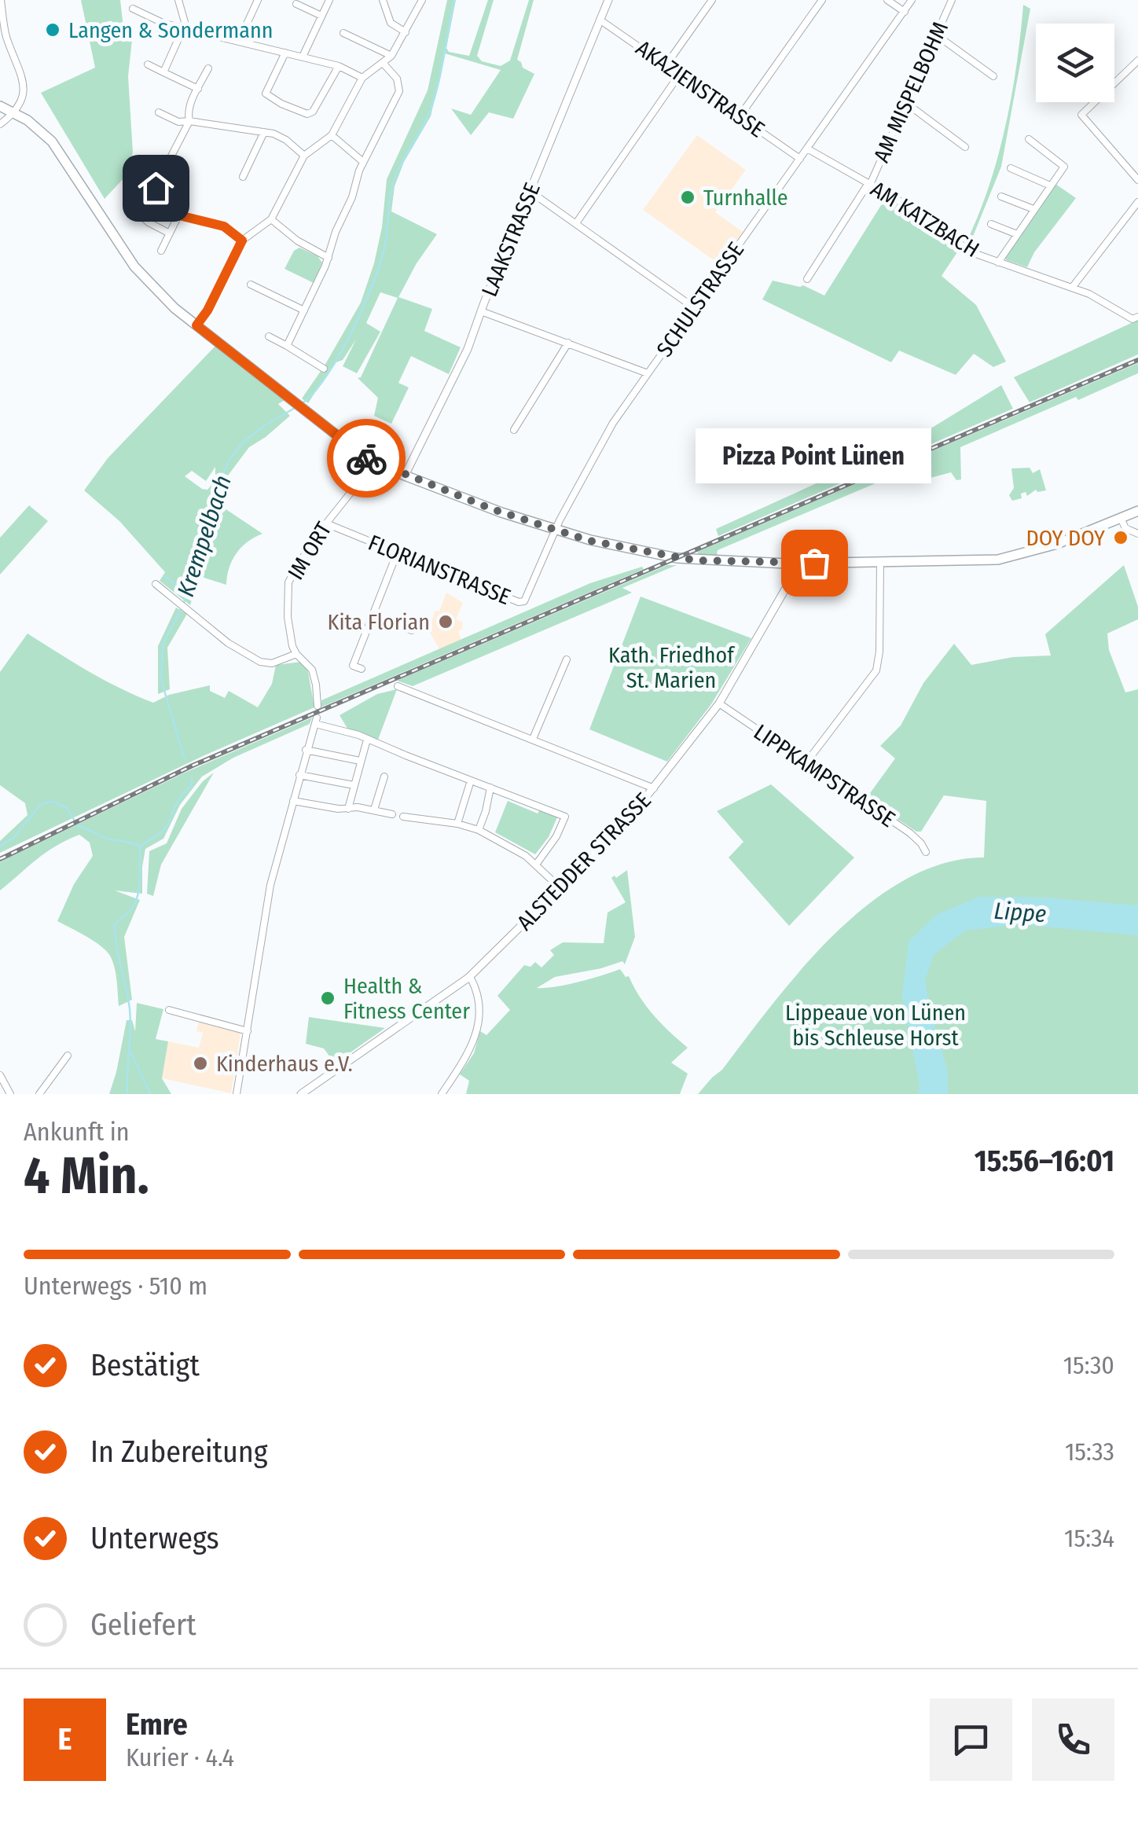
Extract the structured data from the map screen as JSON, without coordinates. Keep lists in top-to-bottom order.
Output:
{
  "streets": {
    "street": [
      "AKAZIENSTRASSE",
      "AM MISPELBOHM",
      "AM KATZBACH",
      "LAAKSTRASSE",
      "SCHULSTRASSE",
      "IM ORT",
      "FLORIANSTRASSE",
      "LIPPKAMPSTRASSE",
      "ALSTEDDER STRASSE"
    ]
  },
  "crossings": [
    ["AKAZIENSTRASSE", "LAAKSTRASSE"],
    ["AKAZIENSTRASSE", "SCHULSTRASSE"],
    ["AM MISPELBOHM", "AM KATZBACH"],
    ["AM KATZBACH", "SCHULSTRASSE"],
    ["SCHULSTRASSE", "FLORIANSTRASSE"],
    ["IM ORT", "FLORIANSTRASSE"],
    ["LIPPKAMPSTRASSE", "ALSTEDDER STRASSE"]
  ],
  "water": ["Krempelbach", "Lippe"],
  "parks": ["Kath. Friedhof St. Marien", "Lippeaue von Lünen bis Schleuse Horst"],
  "places": [
    "Langen & Sondermann",
    "Turnhalle",
    "DOY DOY",
    "Pizza Point Lünen",
    "Kita Florian",
    "Health & Fitness Center",
    "Kinderhaus e.V."
  ],
  "page": {
    "bubble": "Pizza Point Lünen",
    "heading": ["4 Min.", "Ankunft in", "15:56–16:01"],
    "panel": ["Emre", "Kurier · 4.4"],
    "bar": "Unterwegs · 510 m",
    "list": [
      ["Bestätigt", "15:30"],
      ["In Zubereitung", "15:33"],
      ["Unterwegs", "15:34"],
      "Geliefert"
    ],
    "round": "E"
  }
}
